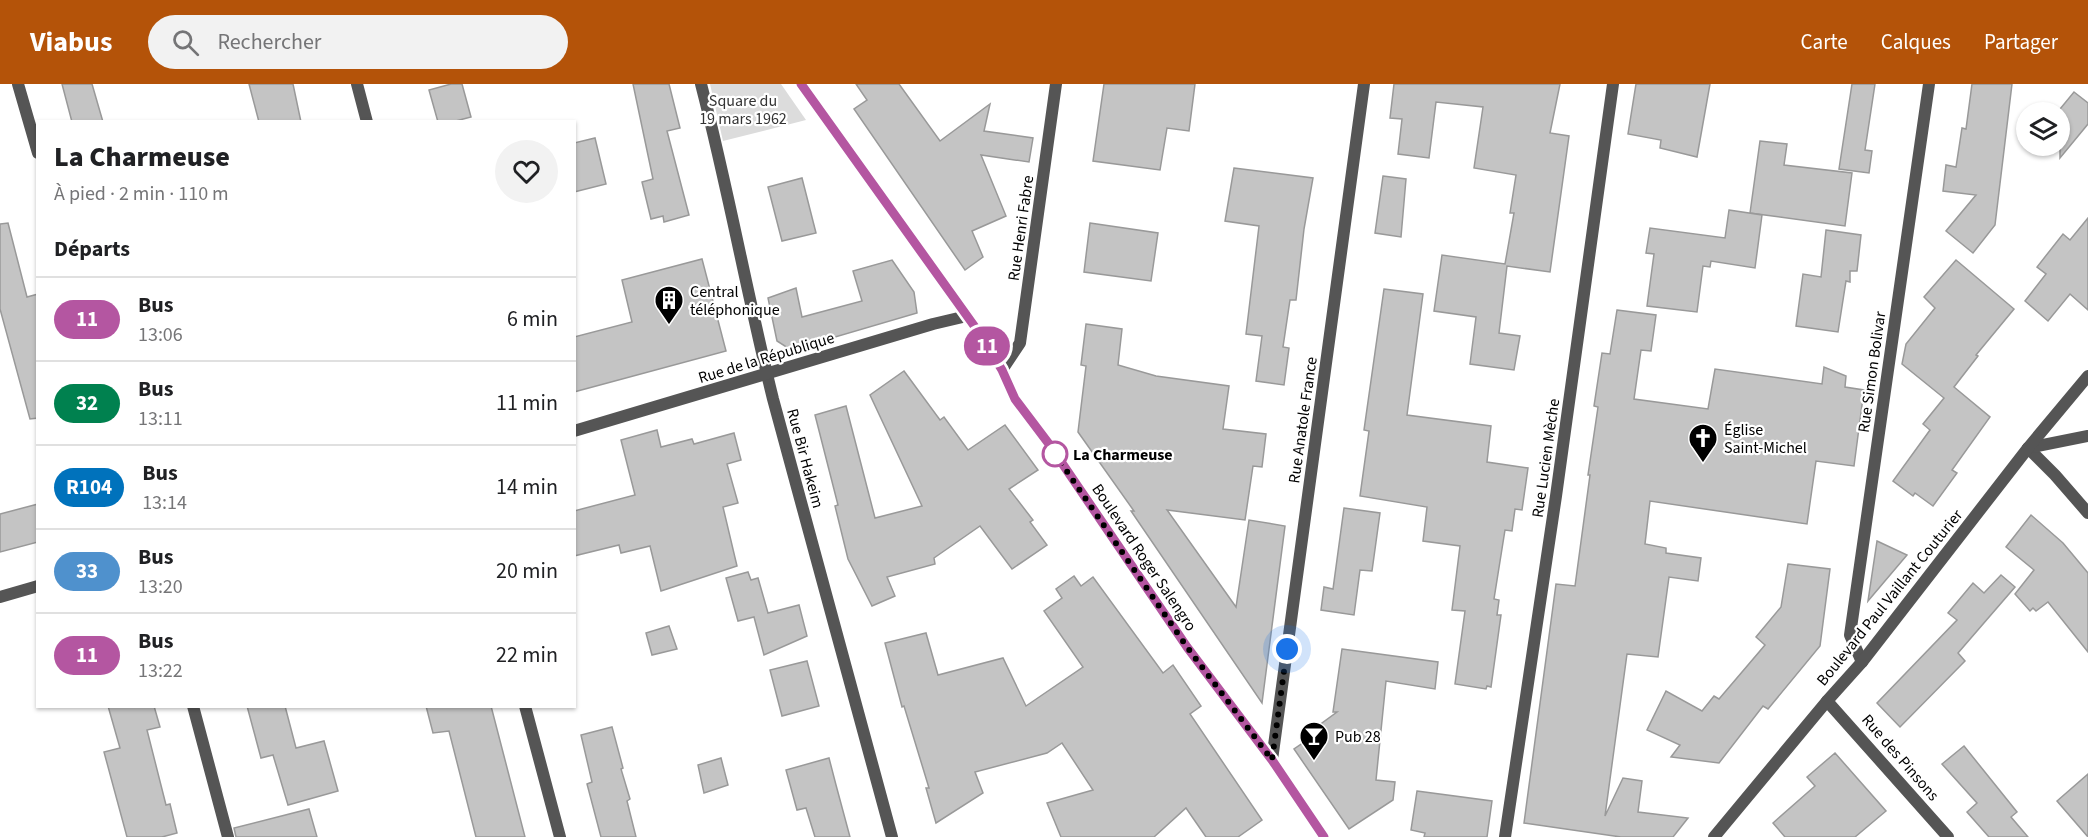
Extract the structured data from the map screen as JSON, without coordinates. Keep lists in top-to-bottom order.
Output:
{
  "streets": {
    "street": [
      "Rue Henri Fabre",
      "Rue de la République",
      "Rue Simon Bolivar",
      "Rue Anatole France",
      "Rue Bir Hakeim",
      "Rue Lucien Mèche",
      "Boulevard Roger Salengro",
      "Boulevard Paul Vaillant Couturier",
      "Rue des Pinsons"
    ]
  },
  "crossings": [
    ["Rue Henri Fabre", "Boulevard Roger Salengro"],
    ["Rue de la République", "Rue Bir Hakeim"],
    ["Rue de la République", "Boulevard Roger Salengro"],
    ["Rue Simon Bolivar", "Boulevard Paul Vaillant Couturier"],
    ["Rue Anatole France", "Boulevard Roger Salengro"],
    ["Boulevard Paul Vaillant Couturier", "Rue des Pinsons"]
  ],
  "parks": ["Square du 19 mars 1962"],
  "places": {
    "building": ["Central téléphonique"],
    "other": ["La Charmeuse"],
    "church": ["Église Saint-Michel"],
    "bar": ["Pub 28"]
  },
  "lines": ["bus line 11"],
  "page": {
    "header": "Viabus",
    "search": "Rechercher",
    "nav": ["Carte", "Calques", "Partager"],
    "on_map": "11",
    "heading": [
      ["La Charmeuse", "À pied · 2 min · 110 m"],
      "Départs"
    ],
    "list": [
      {
        "mark": "11",
        "name": "Bus",
        "note": "13:06",
        "value": "6 min"
      },
      {
        "mark": "32",
        "name": "Bus",
        "note": "13:11",
        "value": "11 min"
      },
      {
        "mark": "R104",
        "name": "Bus",
        "note": "13:14",
        "value": "14 min"
      },
      {
        "mark": "33",
        "name": "Bus",
        "note": "13:20",
        "value": "20 min"
      },
      {
        "mark": "11",
        "name": "Bus",
        "note": "13:22",
        "value": "22 min"
      }
    ]
  }
}
